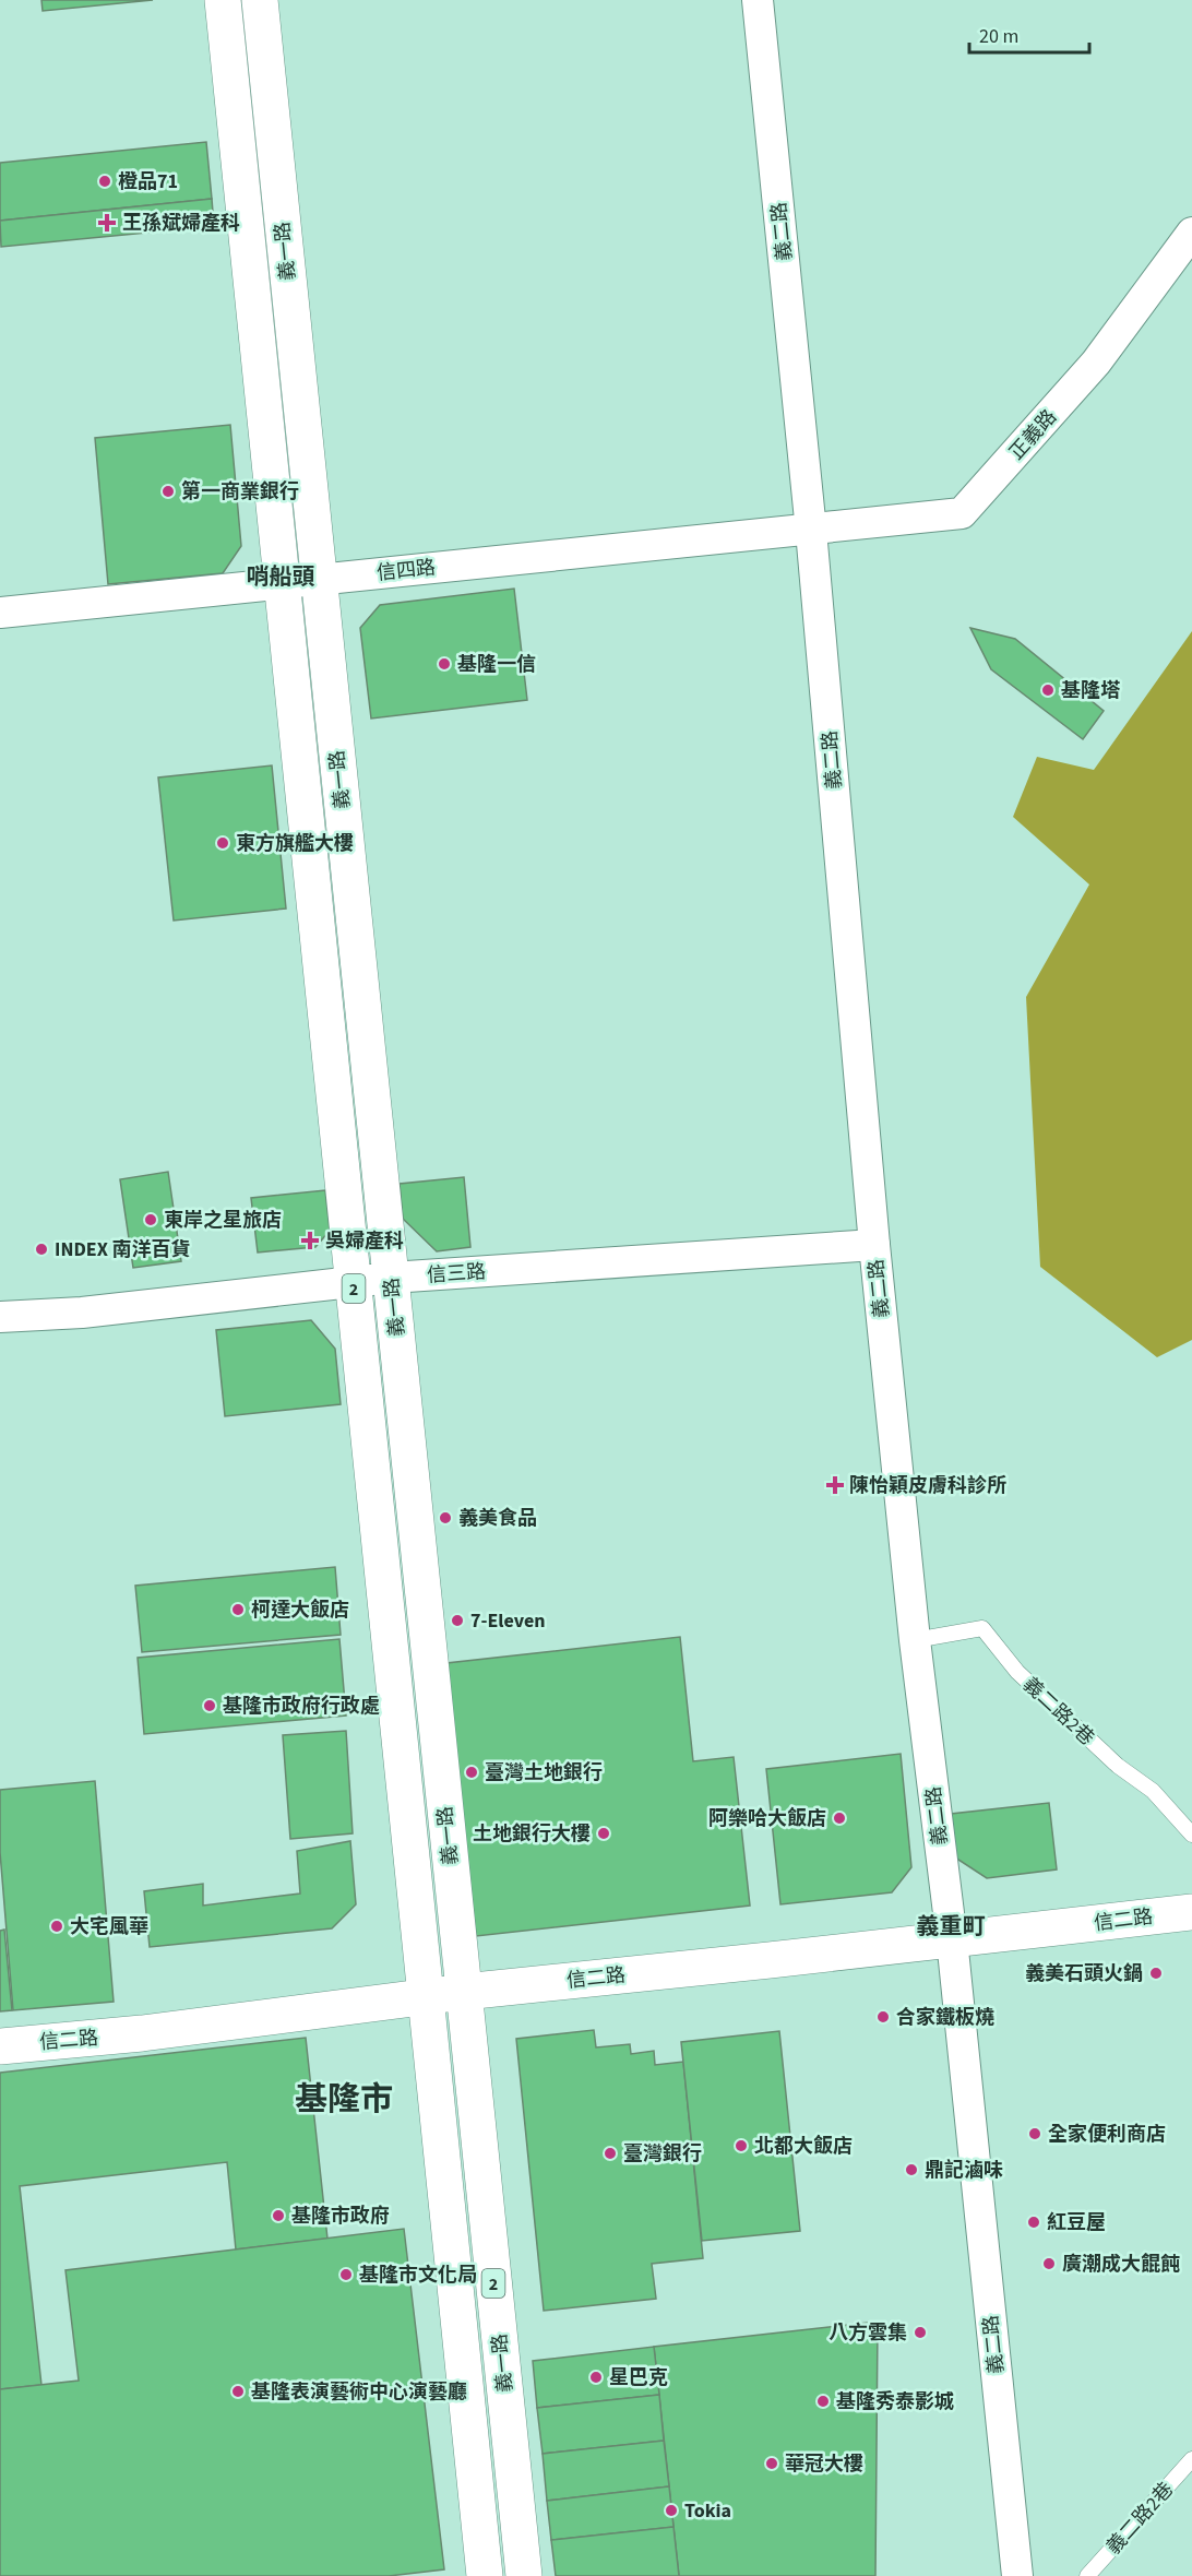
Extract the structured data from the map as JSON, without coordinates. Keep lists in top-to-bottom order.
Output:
{
  "streets": {
    "main road": ["義一路", "2", "信二路"],
    "street": [
      "義二路",
      "正義路",
      "信四路",
      "信三路"
    ],
    "lane": ["義二路2巷"]
  },
  "crossings": [
    ["義二路", "正義路"],
    ["義二路", "信四路"],
    ["義二路", "信三路"],
    ["義二路", "義二路2巷"],
    ["義二路", "信二路"],
    ["義一路", "信四路"],
    ["義一路", "信三路"],
    ["義一路", "信二路"],
    ["正義路", "信四路"]
  ],
  "districts": ["哨船頭", "義重町", "基隆市"],
  "places": {
    "other": [
      "橙品71",
      "第一商業銀行",
      "基隆一信",
      "基隆塔",
      "東方旗艦大樓",
      "東岸之星旅店",
      "INDEX 南洋百貨",
      "義美食品",
      "柯達大飯店",
      "7-Eleven",
      "基隆市政府行政處",
      "臺灣土地銀行",
      "阿樂哈大飯店",
      "土地銀行大樓",
      "大宅風華",
      "義美石頭火鍋",
      "合家鐵板燒",
      "全家便利商店",
      "北都大飯店",
      "臺灣銀行",
      "鼎記滷味",
      "基隆市政府",
      "紅豆屋",
      "廣潮成大餛飩",
      "基隆市文化局",
      "八方雲集",
      "星巴克",
      "基隆表演藝術中心演藝廳",
      "基隆秀泰影城",
      "華冠大樓",
      "Tokia"
    ],
    "health": ["王孫斌婦產科", "吳婦產科", "陳怡穎皮膚科診所"]
  },
  "scale_bar": "20 m"
}
